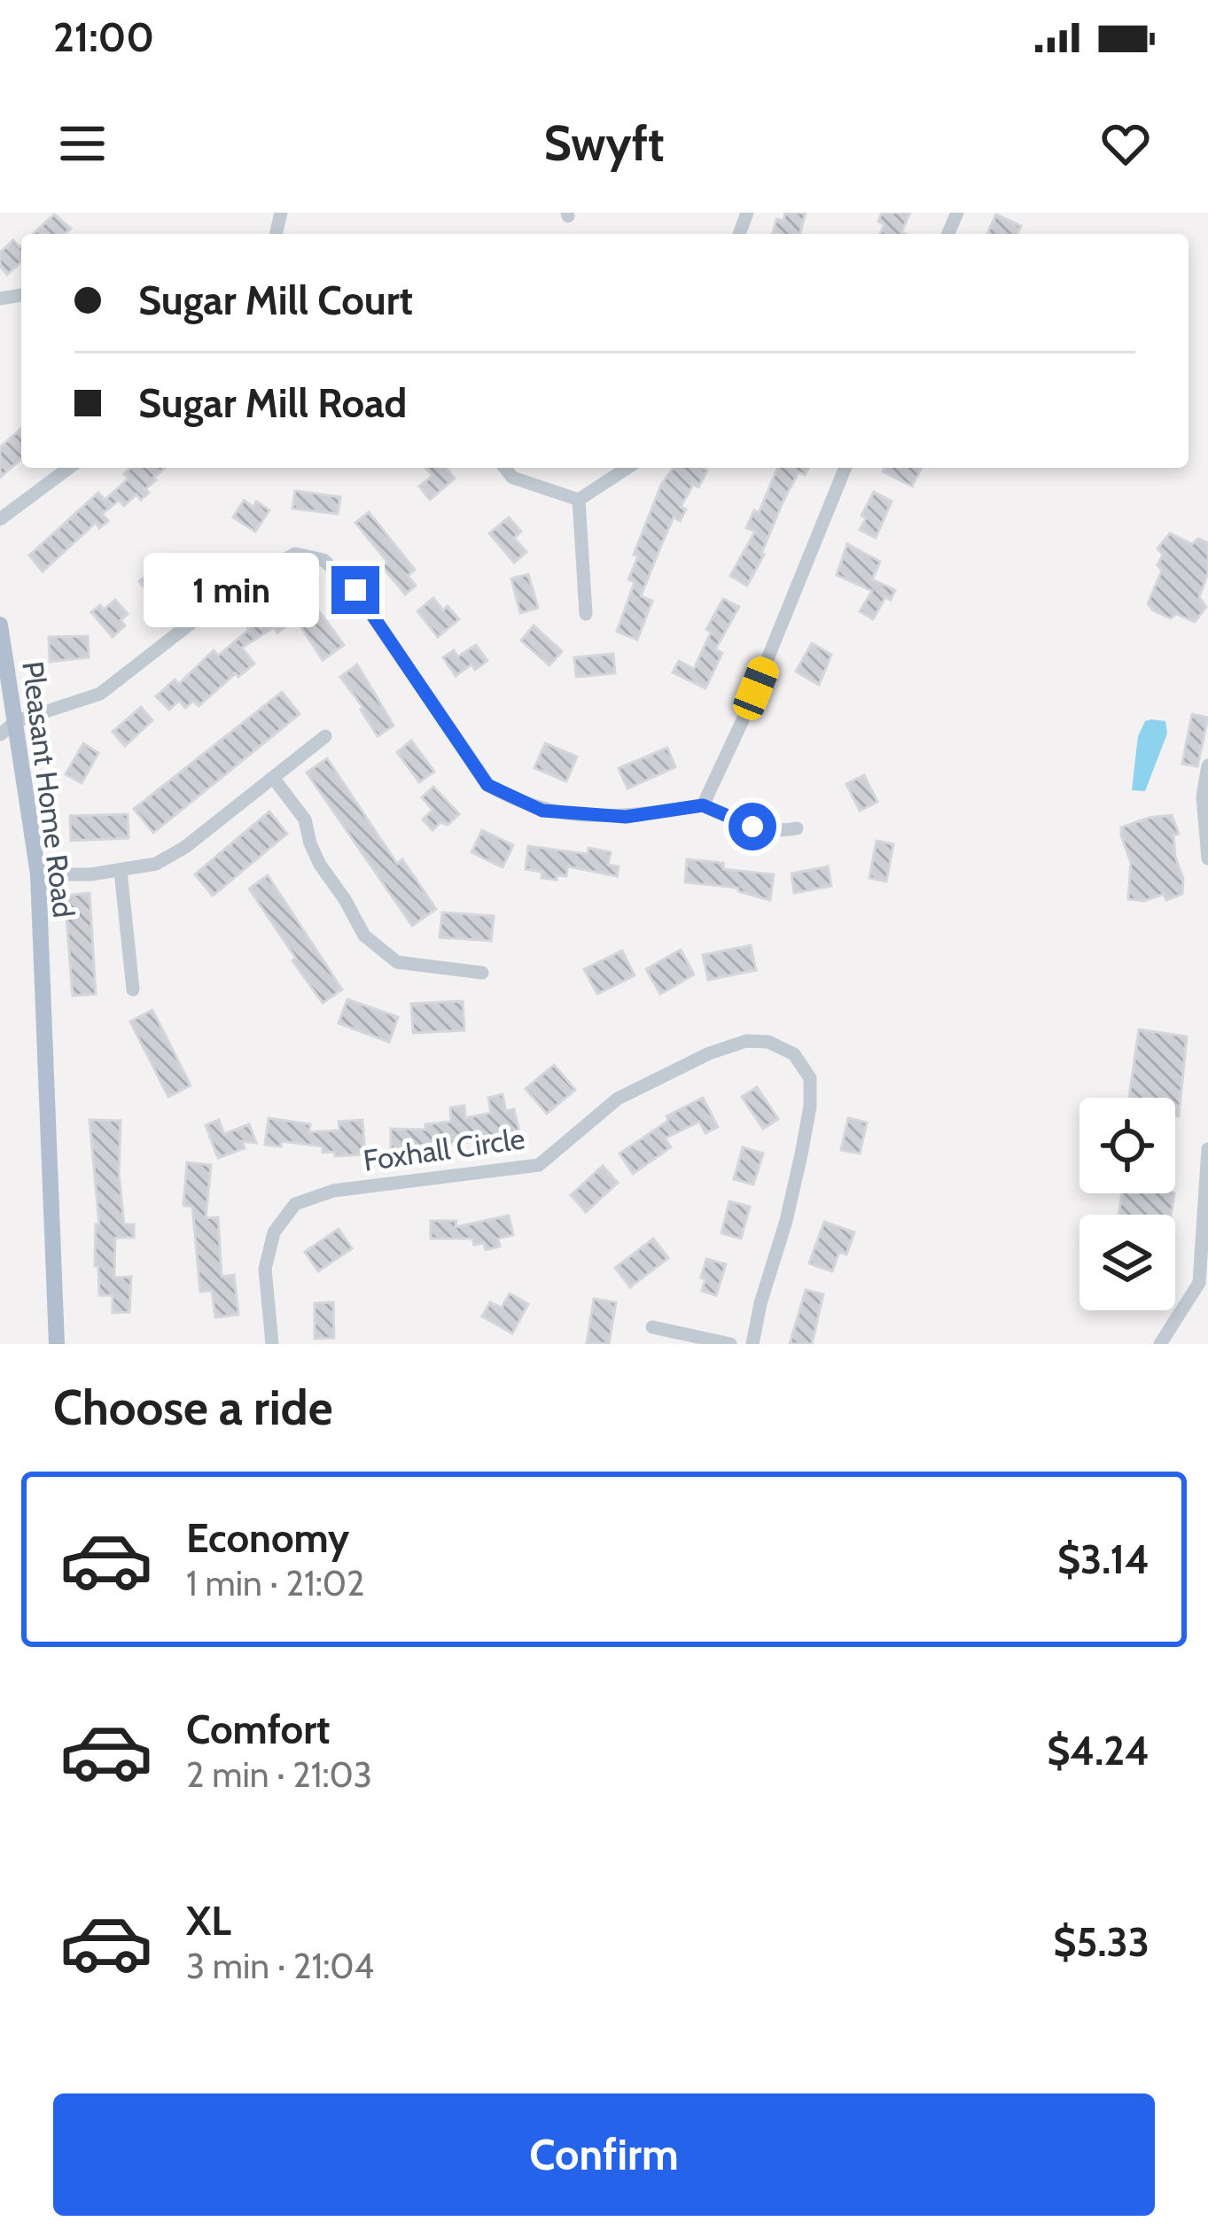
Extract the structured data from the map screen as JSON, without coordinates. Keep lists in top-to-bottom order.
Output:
{
  "streets": {
    "main road": ["Pleasant Home Road"],
    "street": ["Foxhall Circle"]
  },
  "page": {
    "status": "21:00",
    "header": "Swyft",
    "banner": ["Sugar Mill Court", "Sugar Mill Road"],
    "bubble": "1 min",
    "heading": "Choose a ride",
    "list": [
      {
        "name": "Economy",
        "note": "1 min · 21:02",
        "value": "$3.14"
      },
      {
        "name": "Comfort",
        "note": "2 min · 21:03",
        "value": "$4.24"
      },
      {
        "name": "XL",
        "note": "3 min · 21:04",
        "value": "$5.33"
      }
    ],
    "buttons": "Confirm"
  }
}
